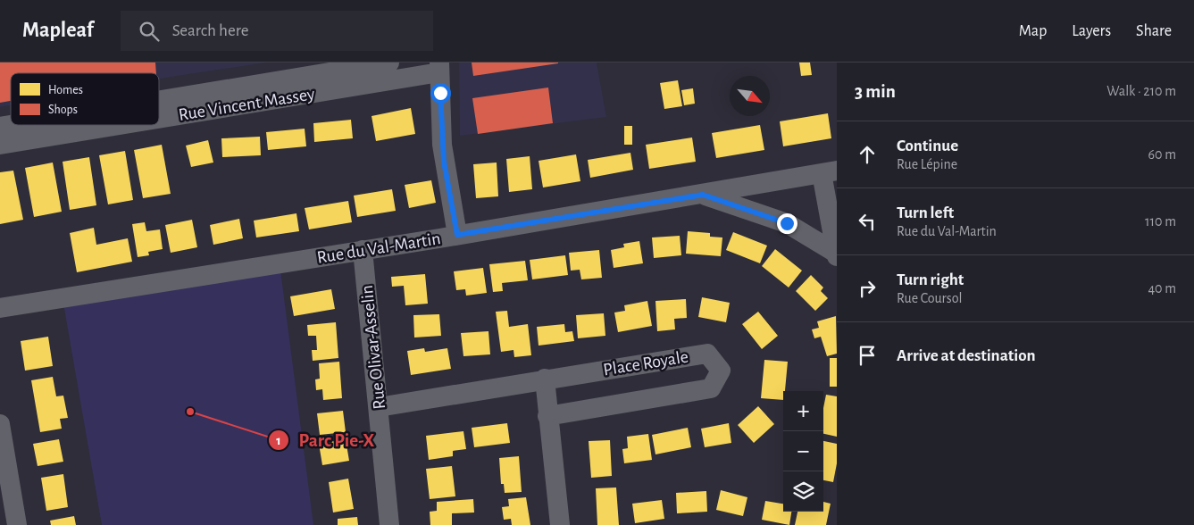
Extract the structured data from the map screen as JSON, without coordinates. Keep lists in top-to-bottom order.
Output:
{
  "streets": {
    "street": [
      "Rue Vincent Massey",
      "Rue du Val-Martin",
      "Rue Olivar-Asselin",
      "Place Royale"
    ]
  },
  "crossings": [
    ["Rue du Val-Martin", "Rue Olivar-Asselin"],
    ["Rue Olivar-Asselin", "Place Royale"]
  ],
  "places": ["Parc Pie-X"],
  "legend": ["Homes", "Shops"],
  "north": "bottom right",
  "page": {
    "header": "Mapleaf",
    "search": "Search here",
    "nav": ["Map", "Layers", "Share"],
    "heading": ["3 min", "Walk · 210 m"],
    "list": [
      ["Continue", "Rue Lépine", "60 m"],
      ["Turn left", "Rue du Val-Martin", "110 m"],
      ["Turn right", "Rue Coursol", "40 m"],
      "Arrive at destination"
    ],
    "map_buttons": ["+", "−"]
  }
}
